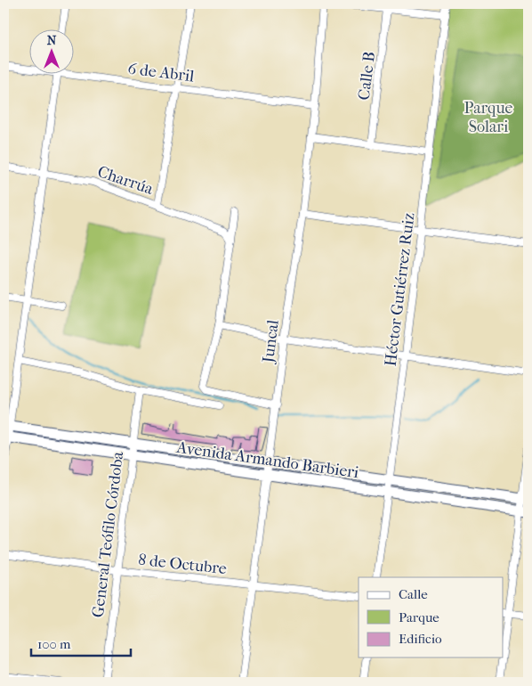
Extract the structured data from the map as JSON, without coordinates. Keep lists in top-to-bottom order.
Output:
{
  "streets": {
    "street": [
      "6 de Abril",
      "Calle B",
      "Charrúa",
      "Héctor Gutiérrez Ruiz",
      "Juncal",
      "Avenida Armando Barbieri",
      "General Teófilo Córdoba",
      "8 de Octubre"
    ]
  },
  "crossings": [
    ["6 de Abril", "Juncal"],
    ["Héctor Gutiérrez Ruiz", "Avenida Armando Barbieri"],
    ["Juncal", "Avenida Armando Barbieri"],
    ["Juncal", "8 de Octubre"],
    ["Avenida Armando Barbieri", "General Teófilo Córdoba"],
    ["General Teófilo Córdoba", "8 de Octubre"]
  ],
  "parks": ["Parque Solari"],
  "legend": ["Calle", "Parque", "Edificio"],
  "scale_bar": "100 m",
  "north": "top"
}
